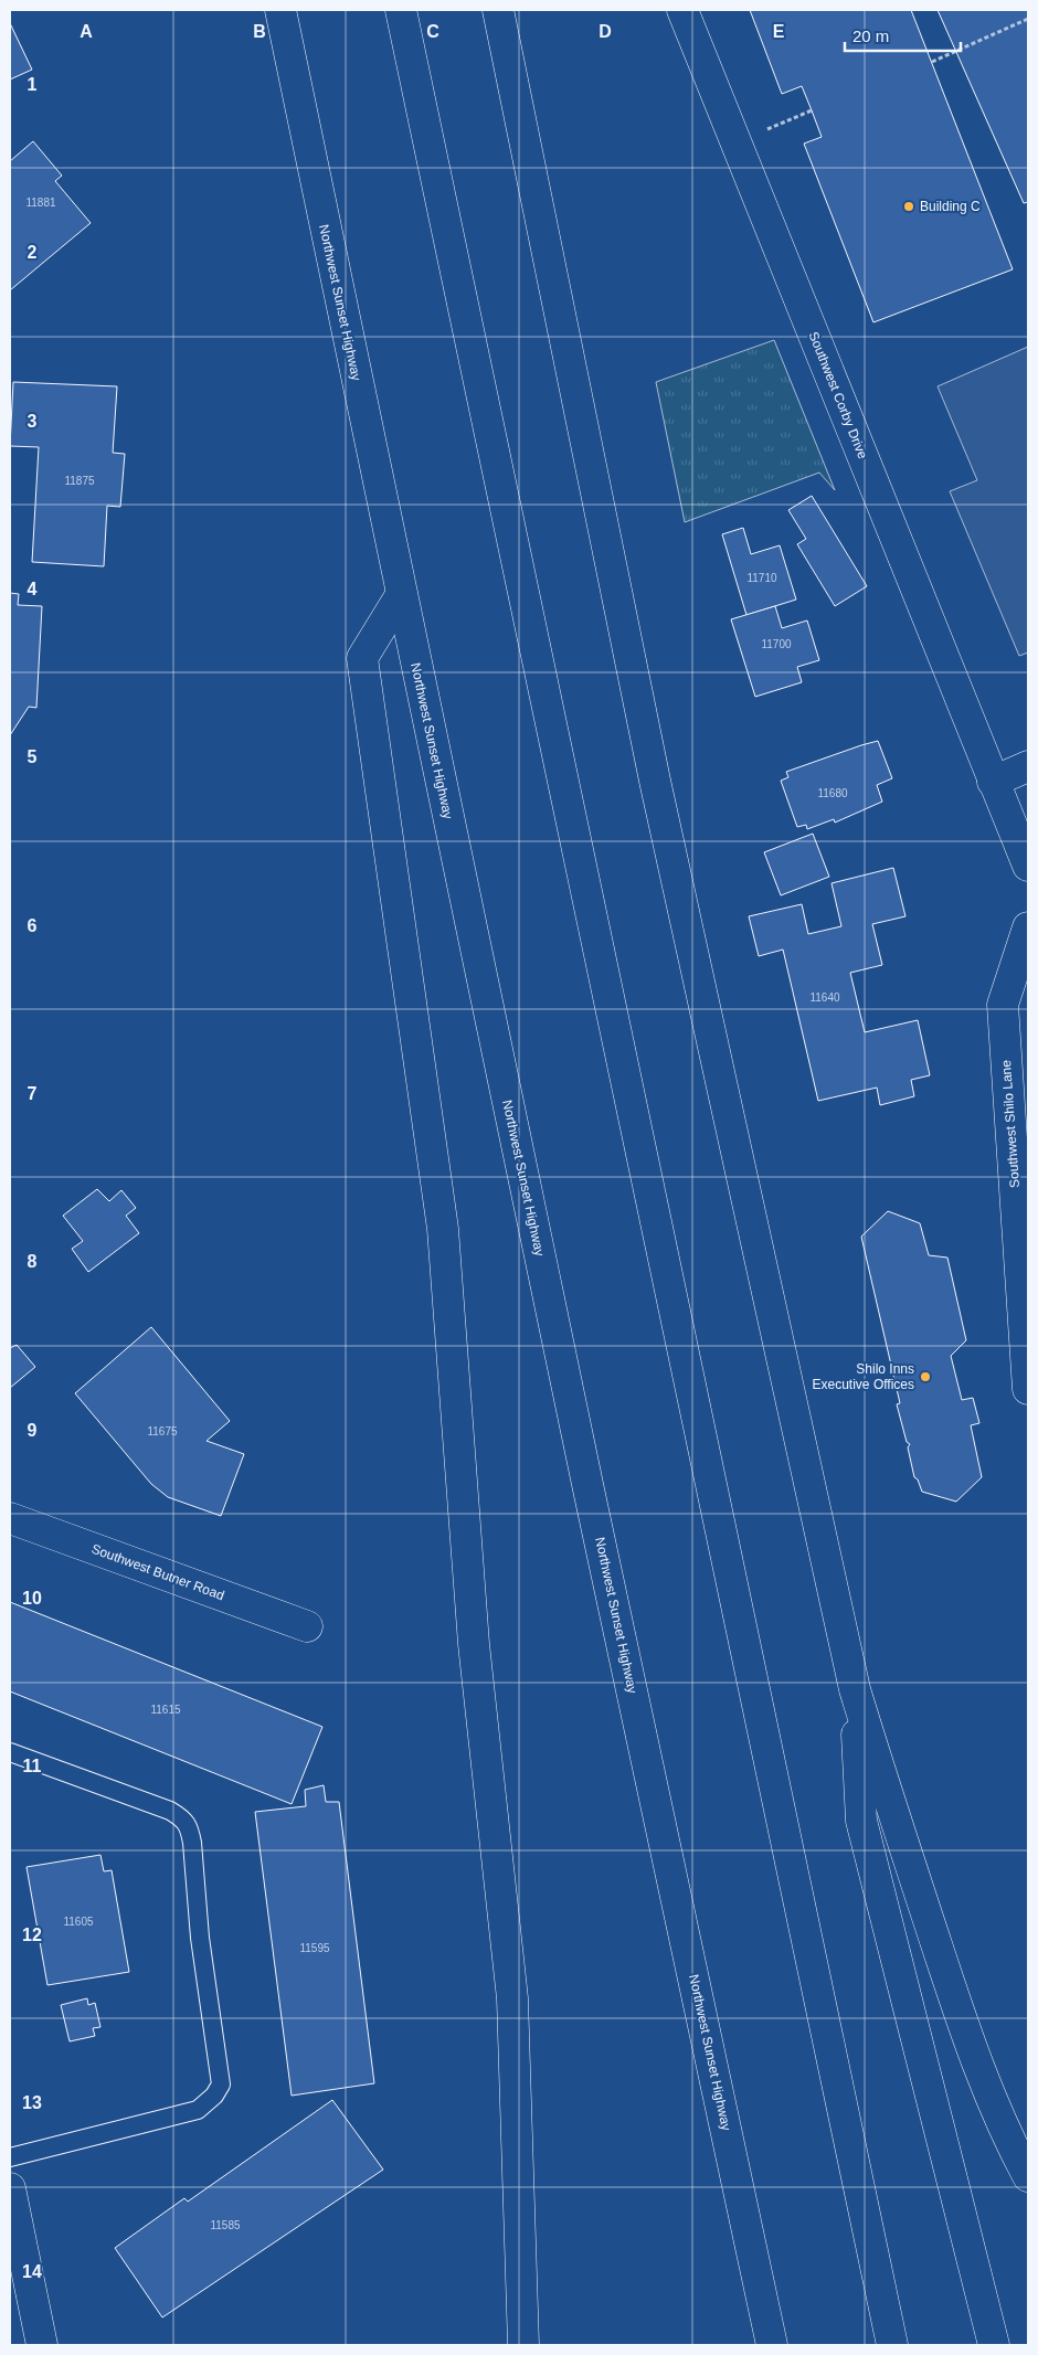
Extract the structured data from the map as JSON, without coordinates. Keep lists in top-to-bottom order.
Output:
{
  "streets": {
    "main road": [
      "Northwest Sunset Highway",
      "Southwest Corby Drive",
      "Southwest Shilo Lane",
      "Southwest Butner Road"
    ]
  },
  "places": ["Building C", "Shilo Inns Executive Offices"],
  "house_numbers": [
    "11881",
    "11875",
    "11710",
    "11700",
    "11680",
    "11640",
    "11675",
    "11615",
    "11605",
    "11595",
    "11585"
  ],
  "scale_bar": "20 m",
  "grid": {
    "columns": [
      "A",
      "B",
      "C",
      "D",
      "E"
    ],
    "rows": [
      "1",
      "2",
      "3",
      "4",
      "5",
      "6",
      "7",
      "8",
      "9",
      "10",
      "11",
      "12",
      "13",
      "14"
    ]
  }
}
